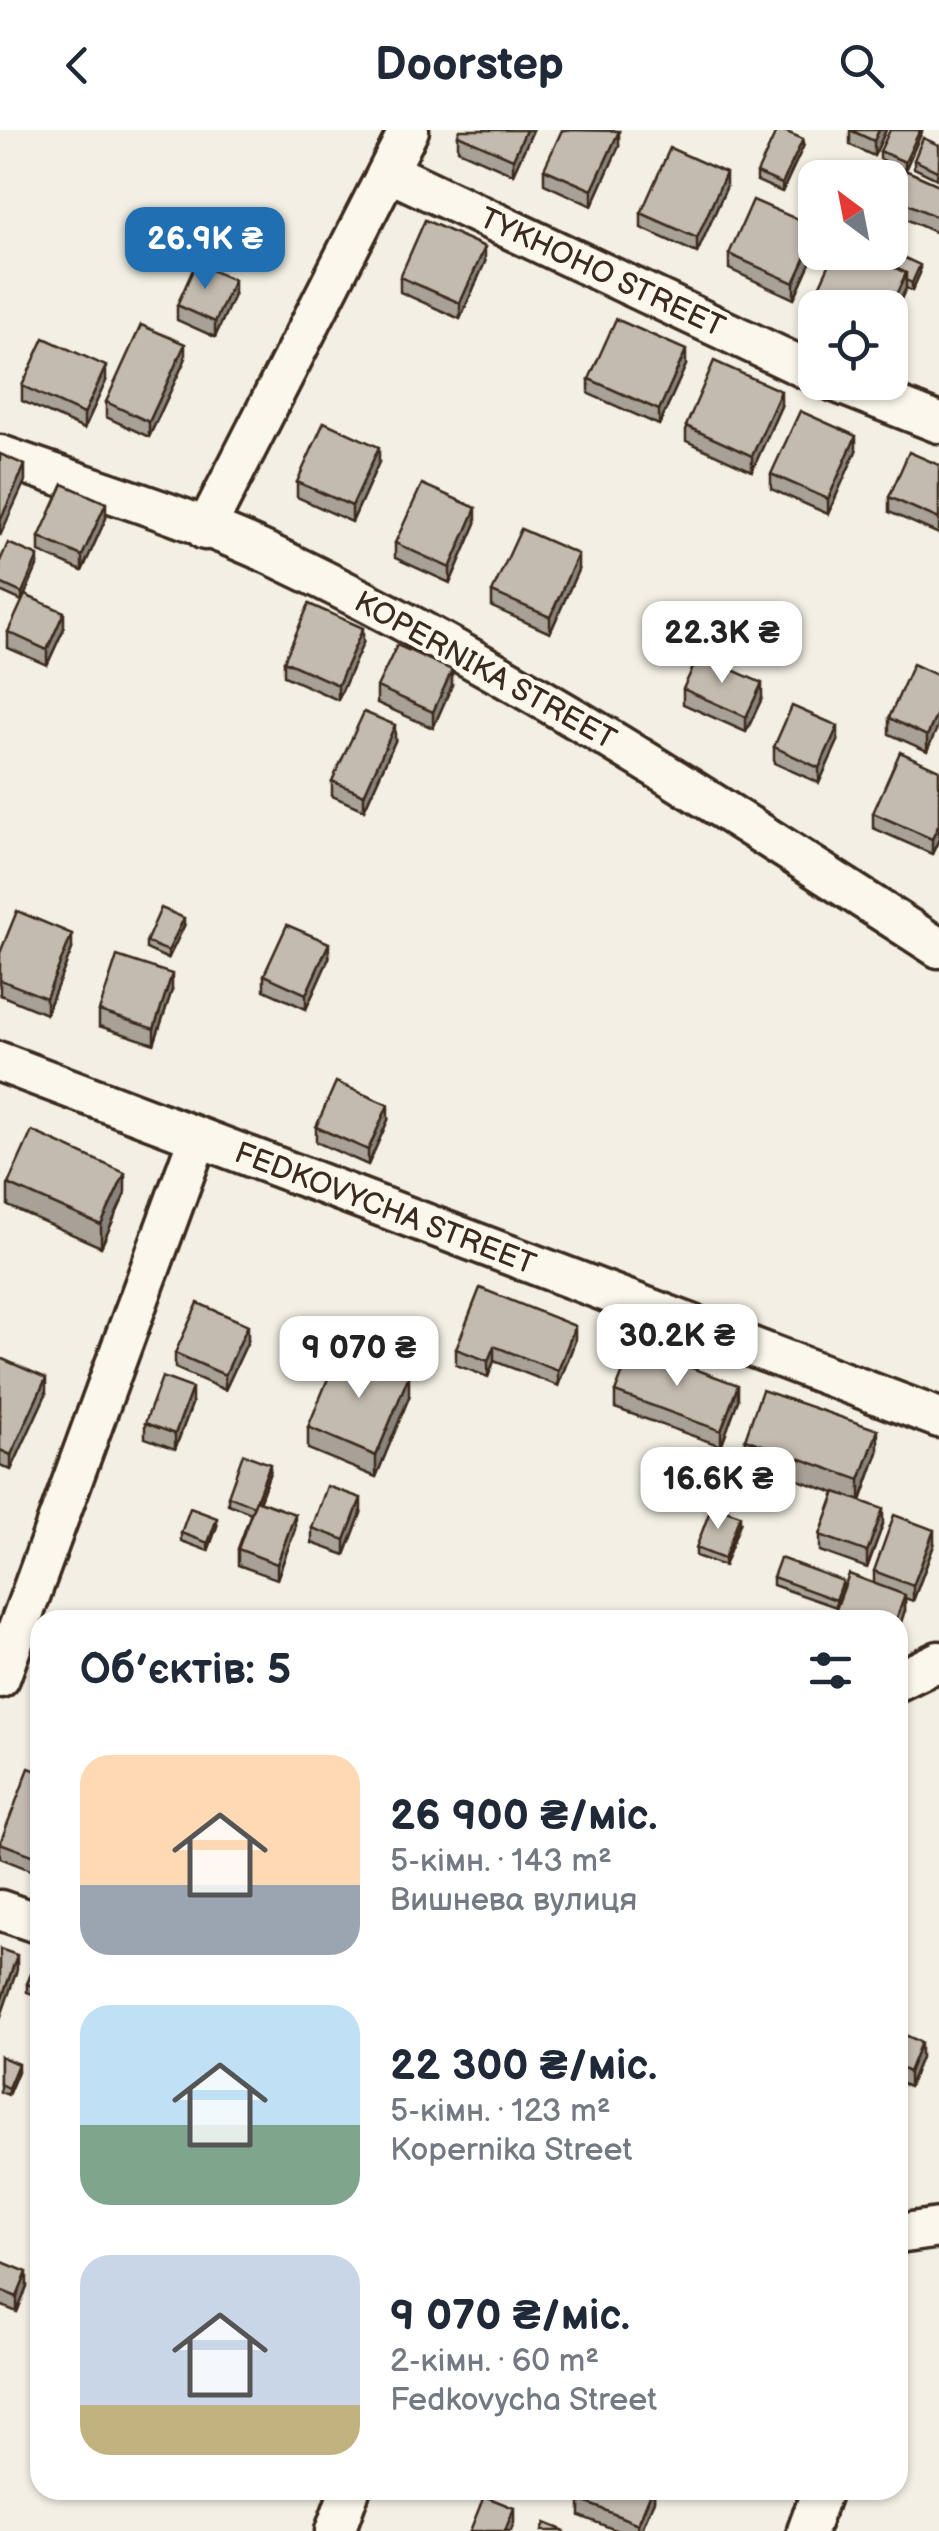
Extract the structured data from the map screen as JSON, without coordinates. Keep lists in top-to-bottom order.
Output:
{
  "streets": {
    "street": ["TYKHOHO STREET", "KOPERNIKA STREET", "FEDKOVYCHA STREET"]
  },
  "north": "top left",
  "page": {
    "header": "Doorstep",
    "price": [
      "26.9K ₴",
      "22.3K ₴",
      "30.2K ₴",
      "9 070 ₴",
      "16.6K ₴"
    ],
    "heading": "Об’єктів: 5",
    "list": [
      {
        "name": "26 900 ₴/міс.",
        "note": "5-кімн. · 143 m² · Вишнева вулиця"
      },
      {
        "name": "22 300 ₴/міс.",
        "note": "5-кімн. · 123 m² · Kopernika Street"
      },
      {
        "name": "9 070 ₴/міс.",
        "note": "2-кімн. · 60 m² · Fedkovycha Street"
      }
    ]
  }
}
